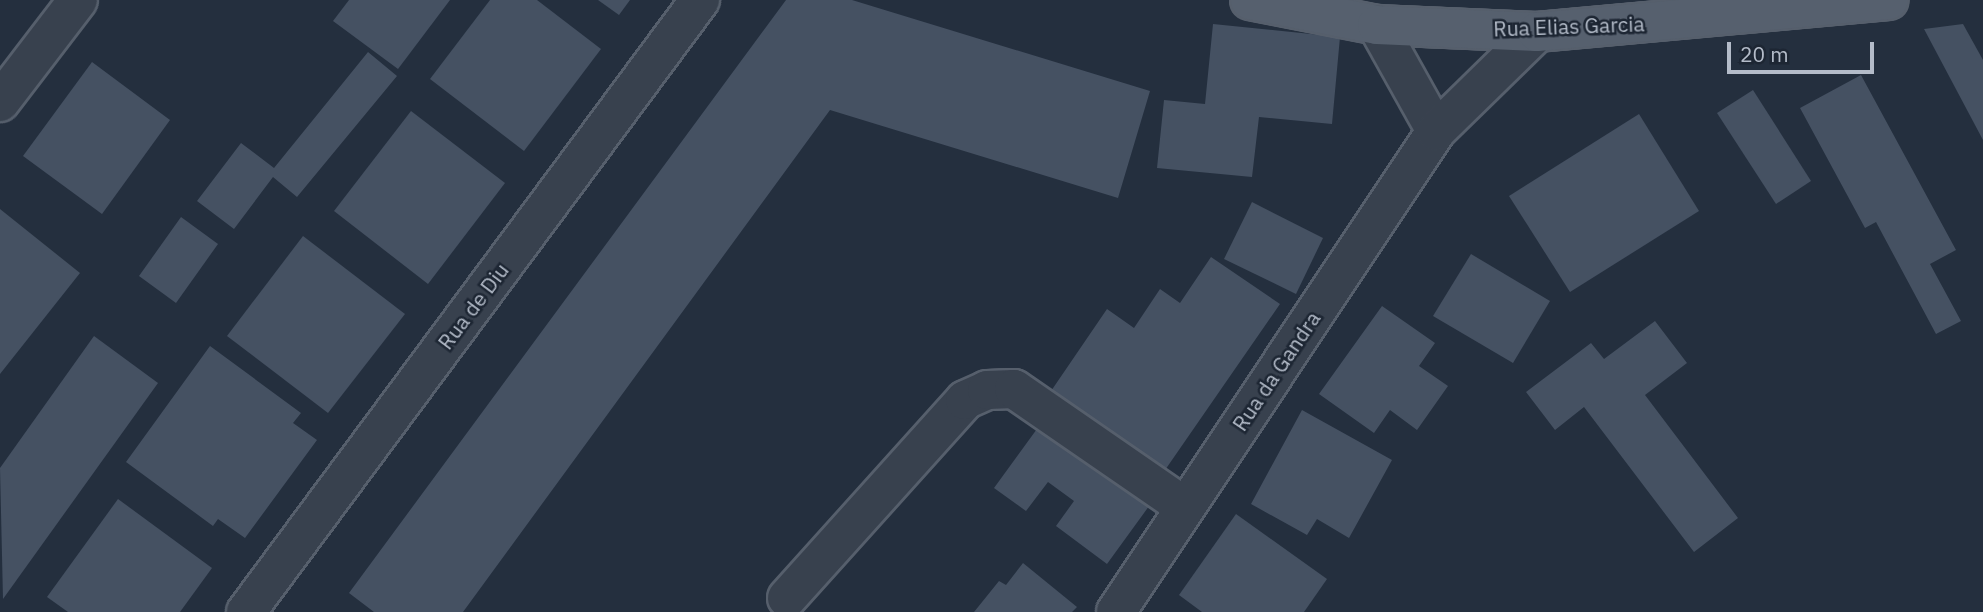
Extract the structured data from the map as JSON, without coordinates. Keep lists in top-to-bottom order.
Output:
{
  "streets": {
    "main road": ["Rua Elias Garcia"],
    "street": ["Rua de Diu", "Rua da Gandra"]
  },
  "crossings": [
    ["Rua Elias Garcia", "Rua da Gandra"]
  ],
  "scale_bar": "20 m"
}
